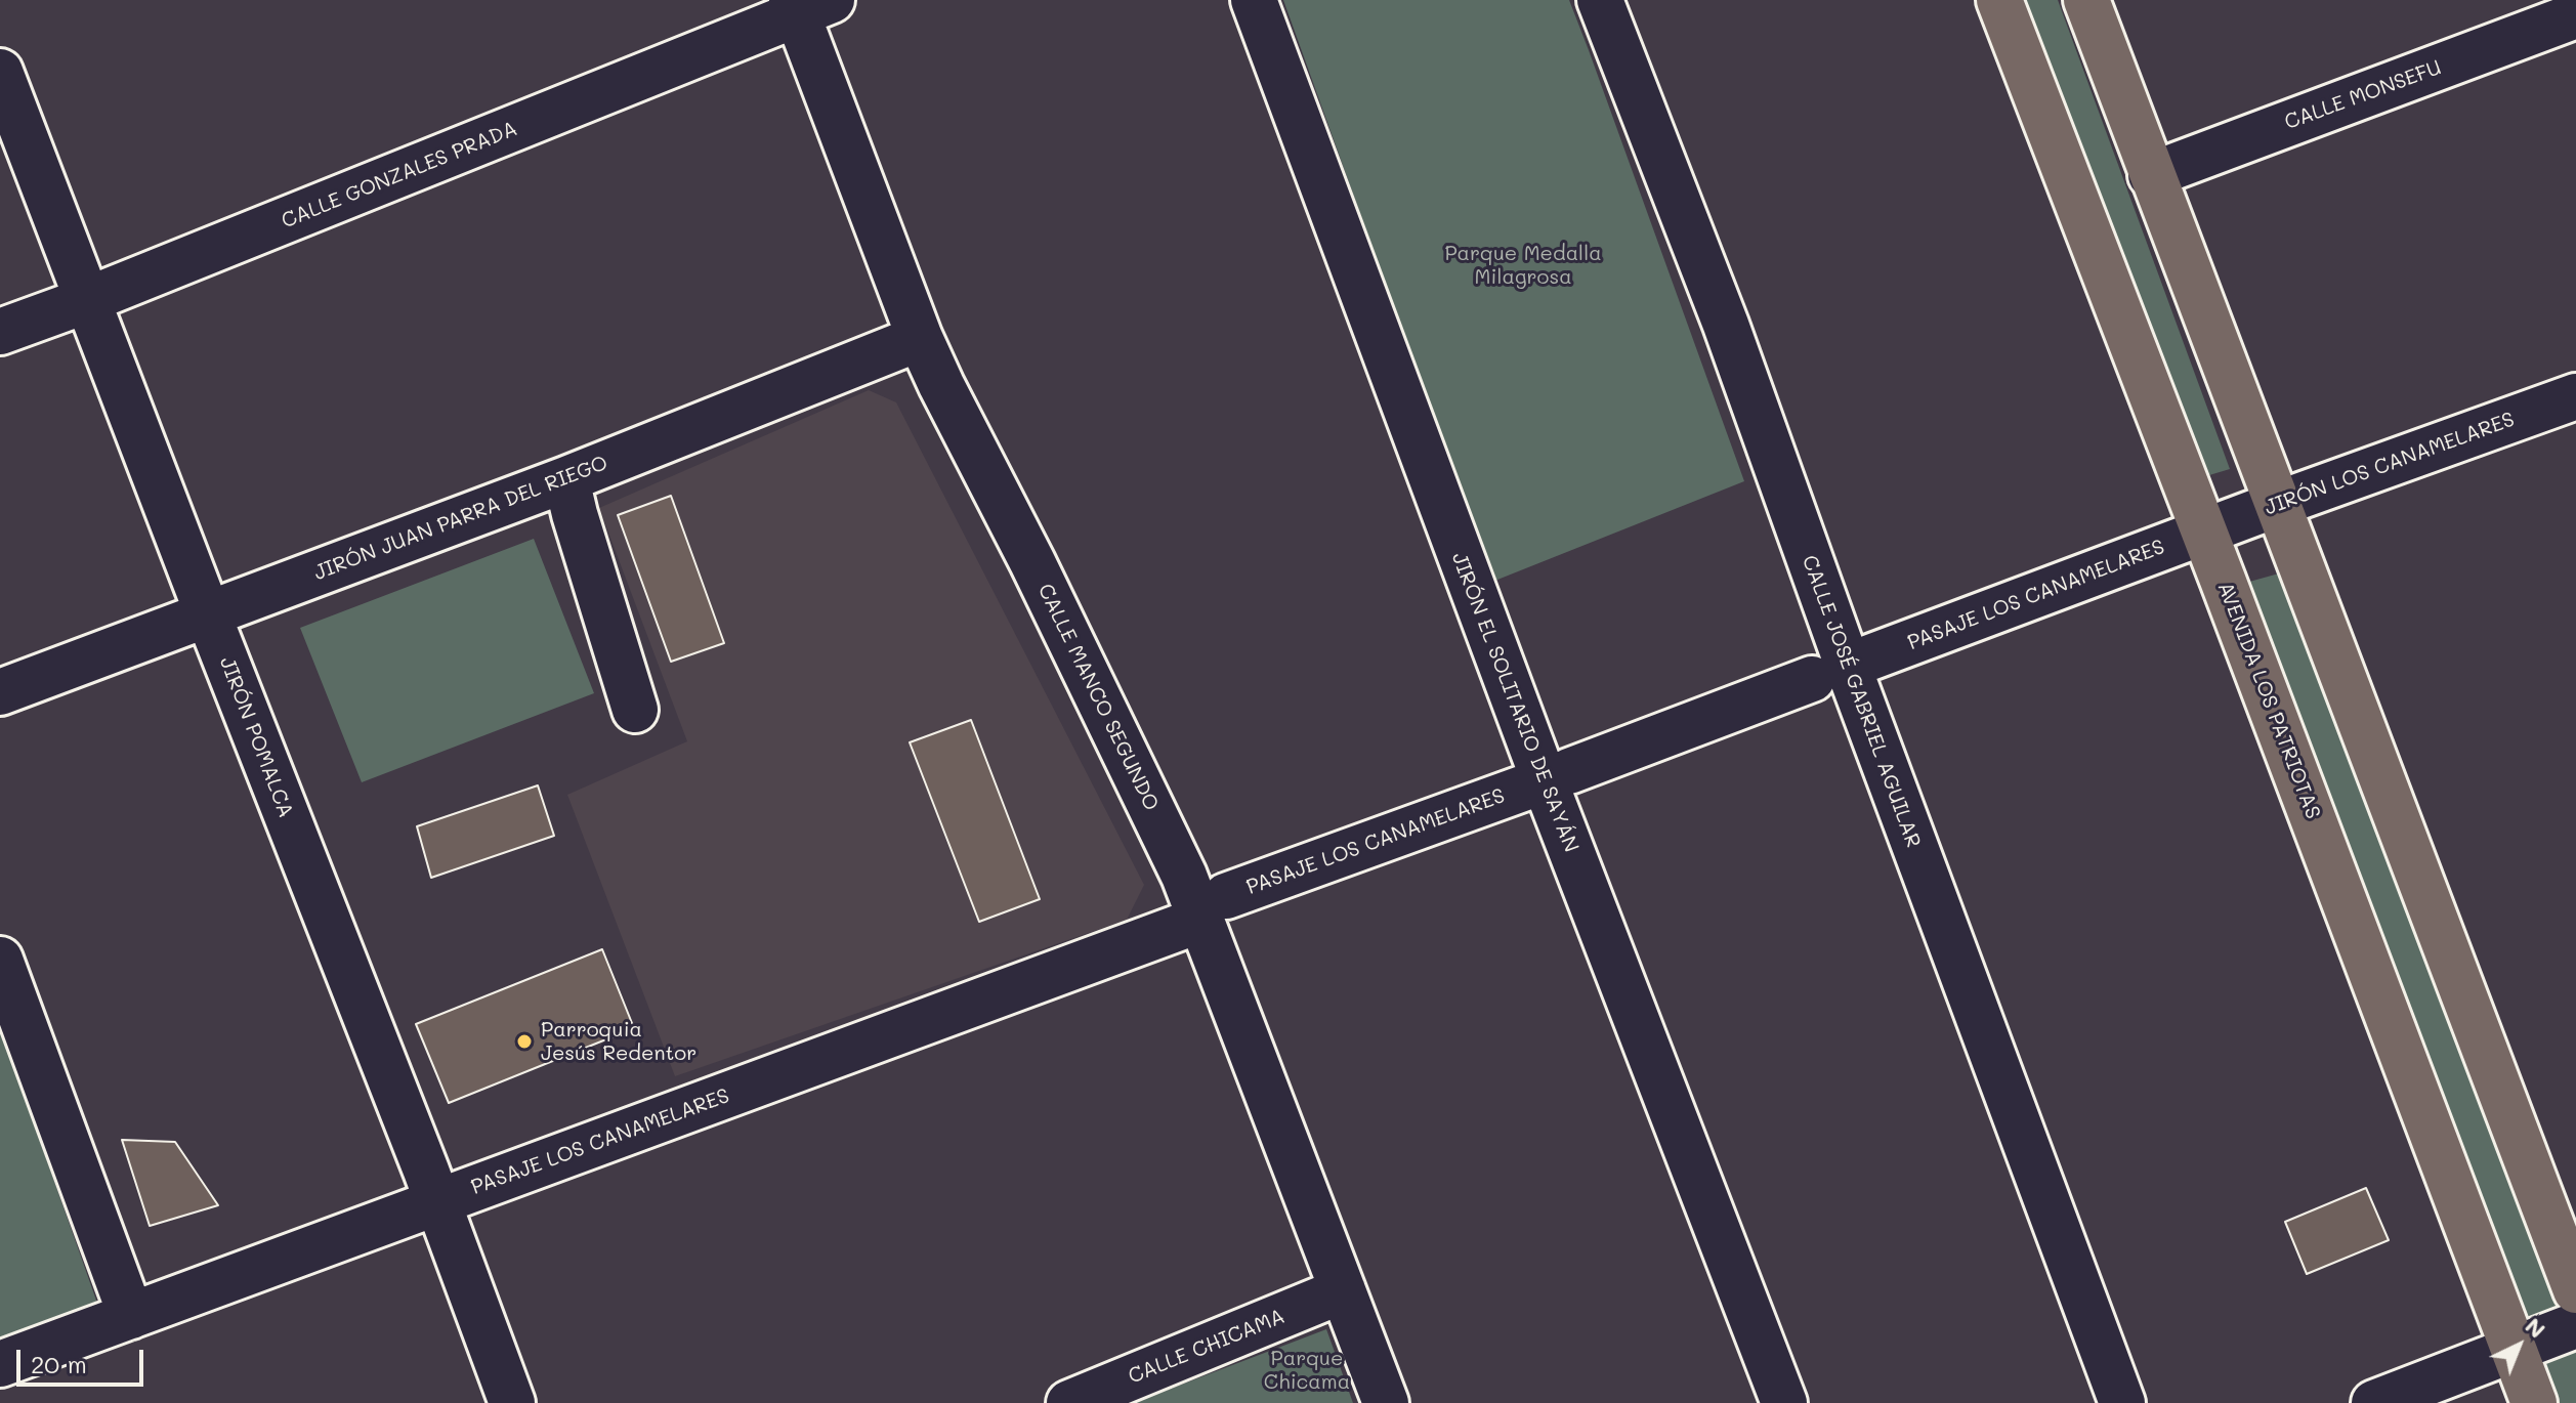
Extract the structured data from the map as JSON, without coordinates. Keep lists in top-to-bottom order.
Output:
{
  "streets": {
    "main road": ["AVENIDA LOS PATRIOTAS"],
    "street": [
      "CALLE MONSEFU",
      "CALLE GONZALES PRADA",
      "JIRÓN LOS CANAMELARES",
      "JIRÓN JUAN PARRA DEL RIEGO",
      "PASAJE LOS CANAMELARES",
      "CALLE MANCO SEGUNDO",
      "CALLE JOSÉ GABRIEL AGUILAR",
      "JIRÓN EL SOLITARIO DE SAYÁN",
      "JIRÓN POMALCA",
      "CALLE CHICAMA"
    ]
  },
  "crossings": [
    ["CALLE GONZALES PRADA", "CALLE MANCO SEGUNDO"],
    ["CALLE GONZALES PRADA", "JIRÓN POMALCA"],
    ["JIRÓN LOS CANAMELARES", "PASAJE LOS CANAMELARES"],
    ["JIRÓN LOS CANAMELARES", "AVENIDA LOS PATRIOTAS"],
    ["JIRÓN JUAN PARRA DEL RIEGO", "CALLE MANCO SEGUNDO"],
    ["JIRÓN JUAN PARRA DEL RIEGO", "JIRÓN POMALCA"],
    ["PASAJE LOS CANAMELARES", "CALLE MANCO SEGUNDO"],
    ["PASAJE LOS CANAMELARES", "AVENIDA LOS PATRIOTAS"],
    ["PASAJE LOS CANAMELARES", "JIRÓN POMALCA"],
    ["CALLE MANCO SEGUNDO", "CALLE CHICAMA"]
  ],
  "parks": ["Parque Medalla Milagrosa", "Parque Chicama"],
  "places": ["Parroquia Jesús Redentor"],
  "scale_bar": "20 m",
  "north": "top right"
}
